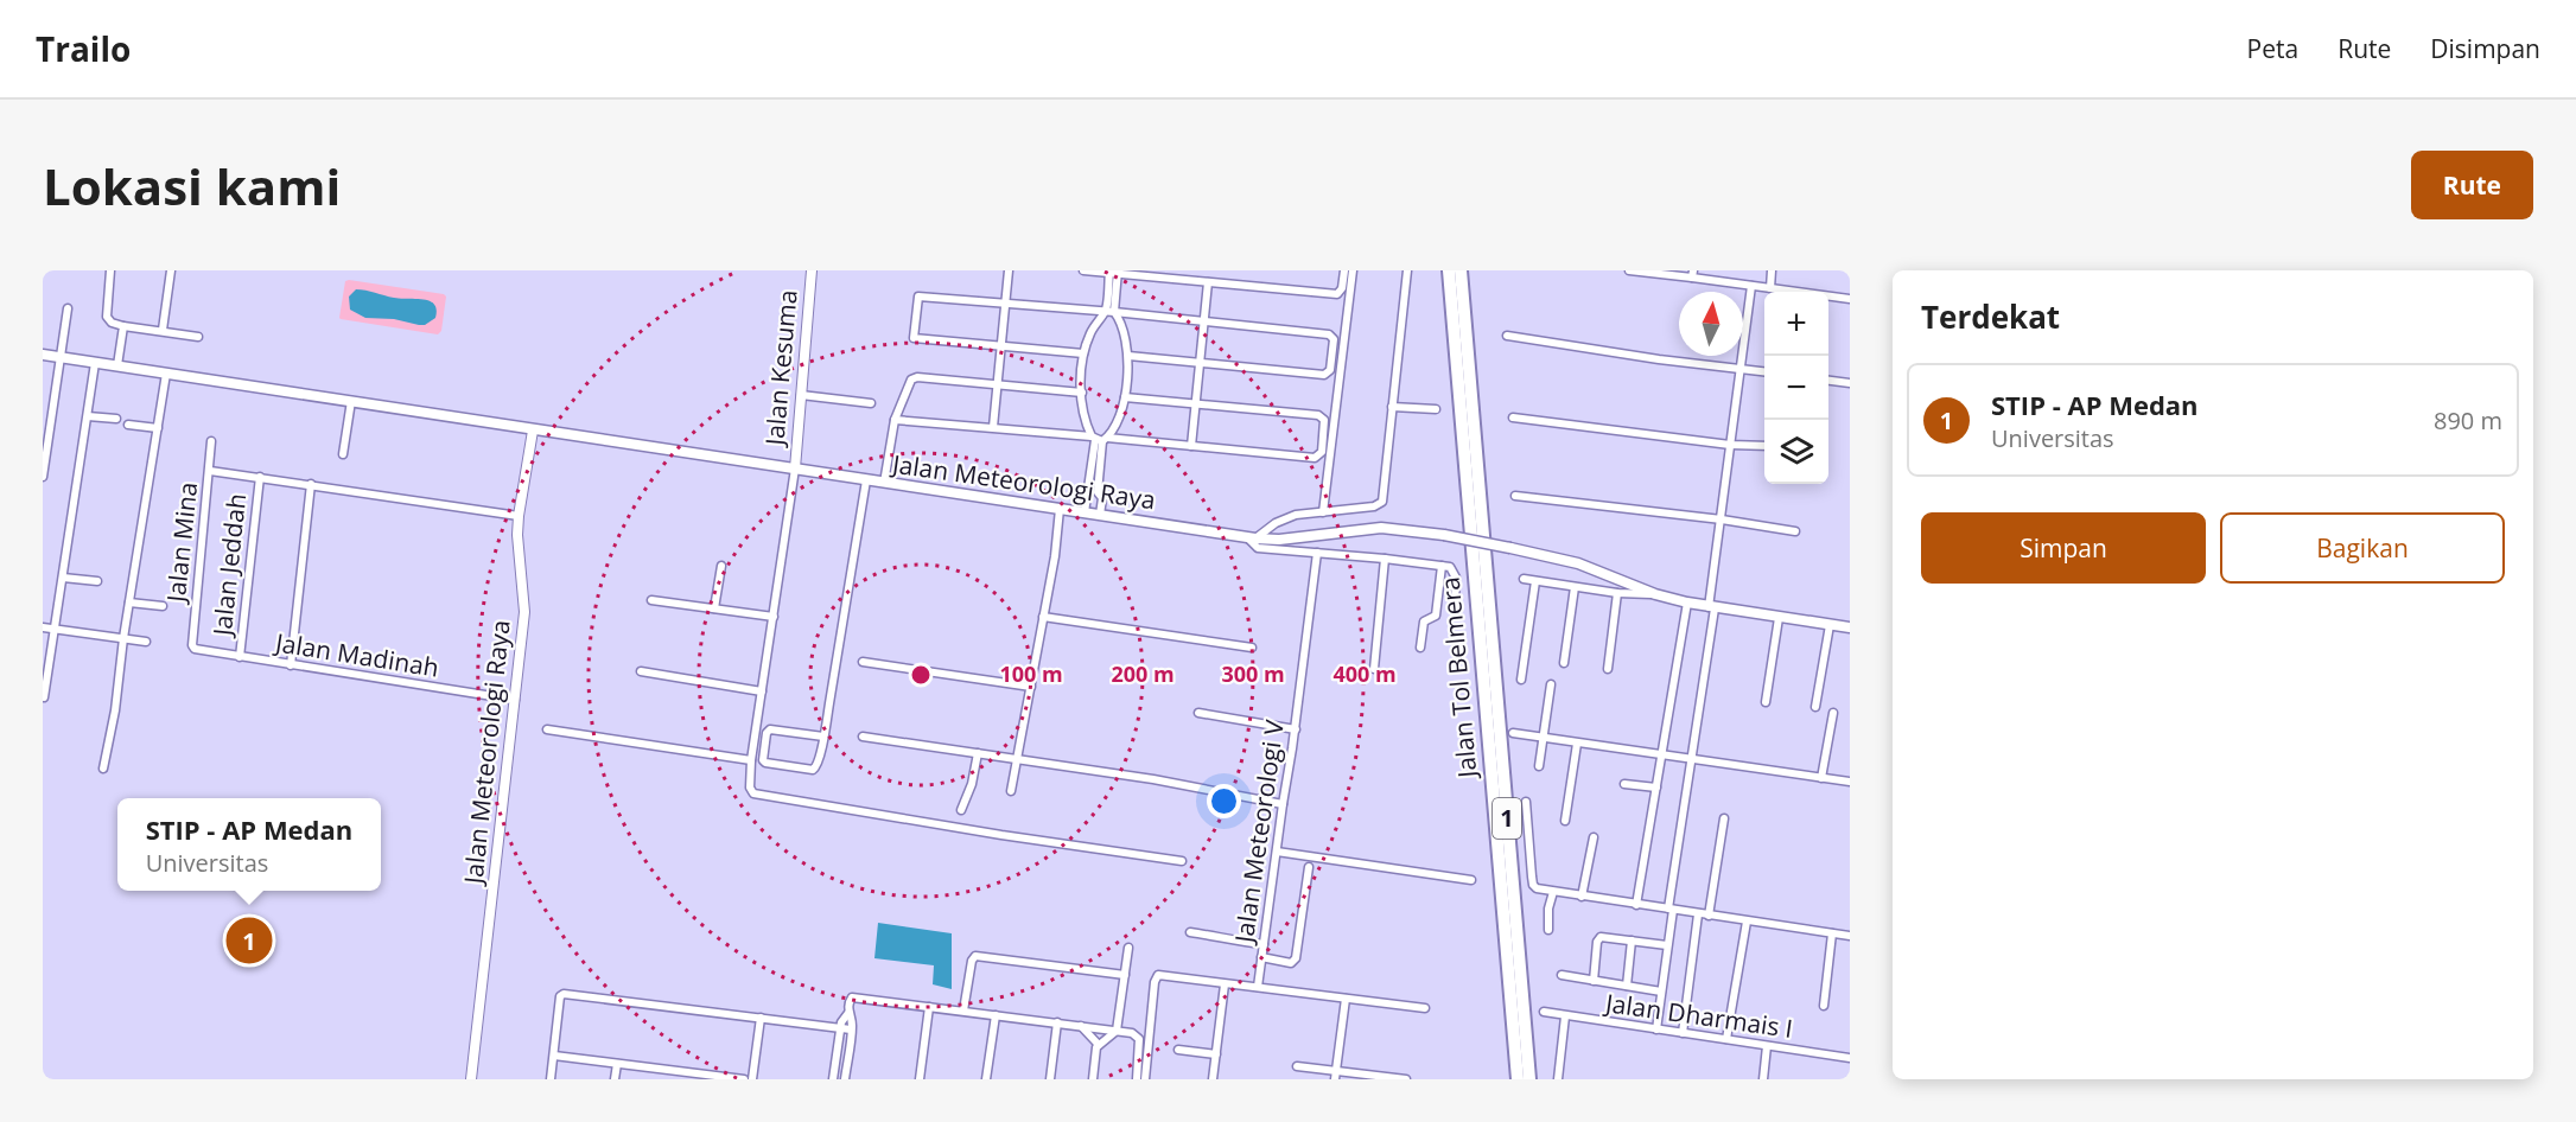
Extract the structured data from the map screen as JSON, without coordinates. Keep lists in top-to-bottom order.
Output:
{
  "streets": {
    "highway": ["Jalan Tol Belmera", "1"],
    "main road": ["Jalan Meteorologi Raya"],
    "street": [
      "Jalan Kesuma",
      "Jalan Mina",
      "Jalan Jeddah",
      "Jalan Madinah",
      "Jalan Meteorologi V",
      "Jalan Dharmais I"
    ]
  },
  "crossings": [
    ["Jalan Kesuma", "Jalan Meteorologi Raya"],
    ["Jalan Meteorologi Raya", "Jalan Madinah"],
    ["Jalan Mina", "Jalan Madinah"],
    ["Jalan Jeddah", "Jalan Madinah"]
  ],
  "north": "top",
  "page": {
    "header": "Trailo",
    "nav": ["Peta", "Rute", "Disimpan"],
    "buttons": [
      "Rute",
      ["Simpan", "Bagikan"]
    ],
    "title": "Lokasi kami",
    "heading": "Terdekat",
    "map_buttons": ["+", "−"],
    "list": [
      {
        "mark": "1",
        "name": "STIP - AP Medan",
        "note": "Universitas",
        "value": "890 m"
      }
    ],
    "popup": ["STIP - AP Medan", "Universitas"],
    "pins": "1"
  },
  "rings": [
    "100 m",
    "200 m",
    "300 m",
    "400 m"
  ]
}
